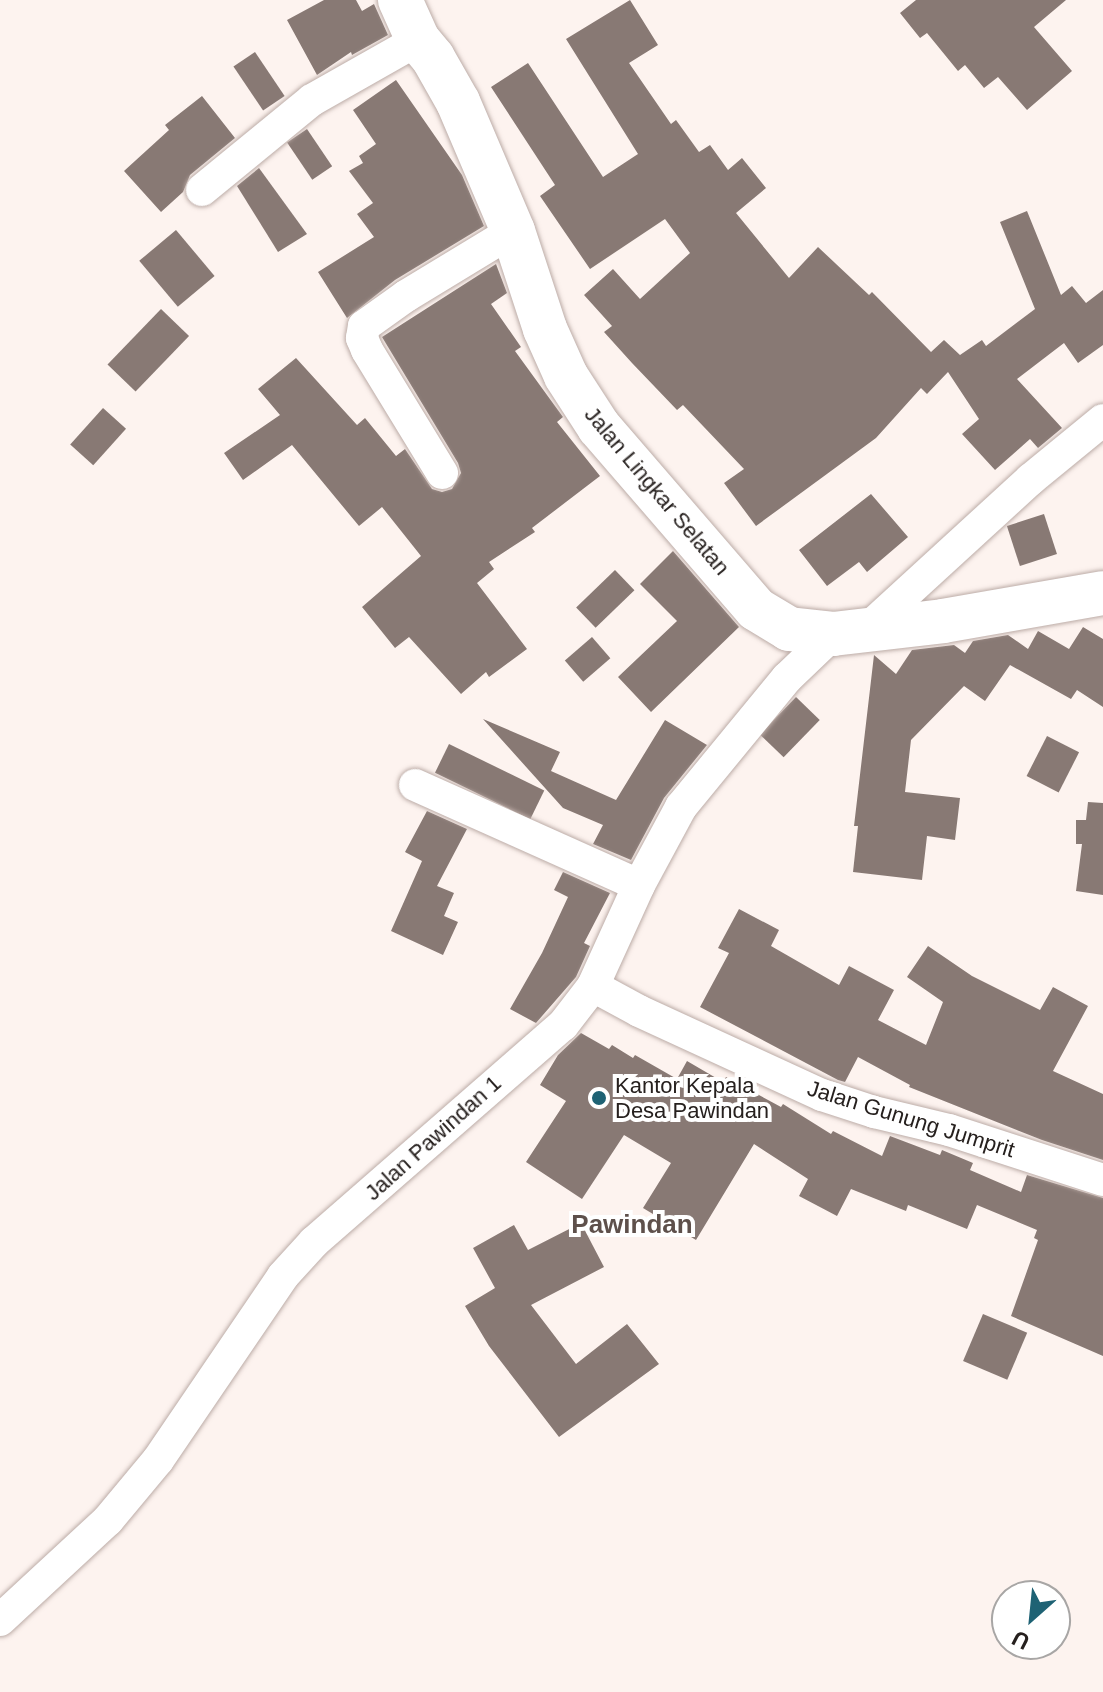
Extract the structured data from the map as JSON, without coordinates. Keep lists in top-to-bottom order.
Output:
{
  "streets": {
    "street": ["Jalan Lingkar Selatan", "Jalan Gunung Jumprit", "Jalan Pawindan 1"]
  },
  "crossings": [
    ["Jalan Lingkar Selatan", "Jalan Pawindan 1"],
    ["Jalan Gunung Jumprit", "Jalan Pawindan 1"]
  ],
  "districts": ["Pawindan"],
  "places": ["Kantor Kepala Desa Pawindan"],
  "north": "bottom left"
}
